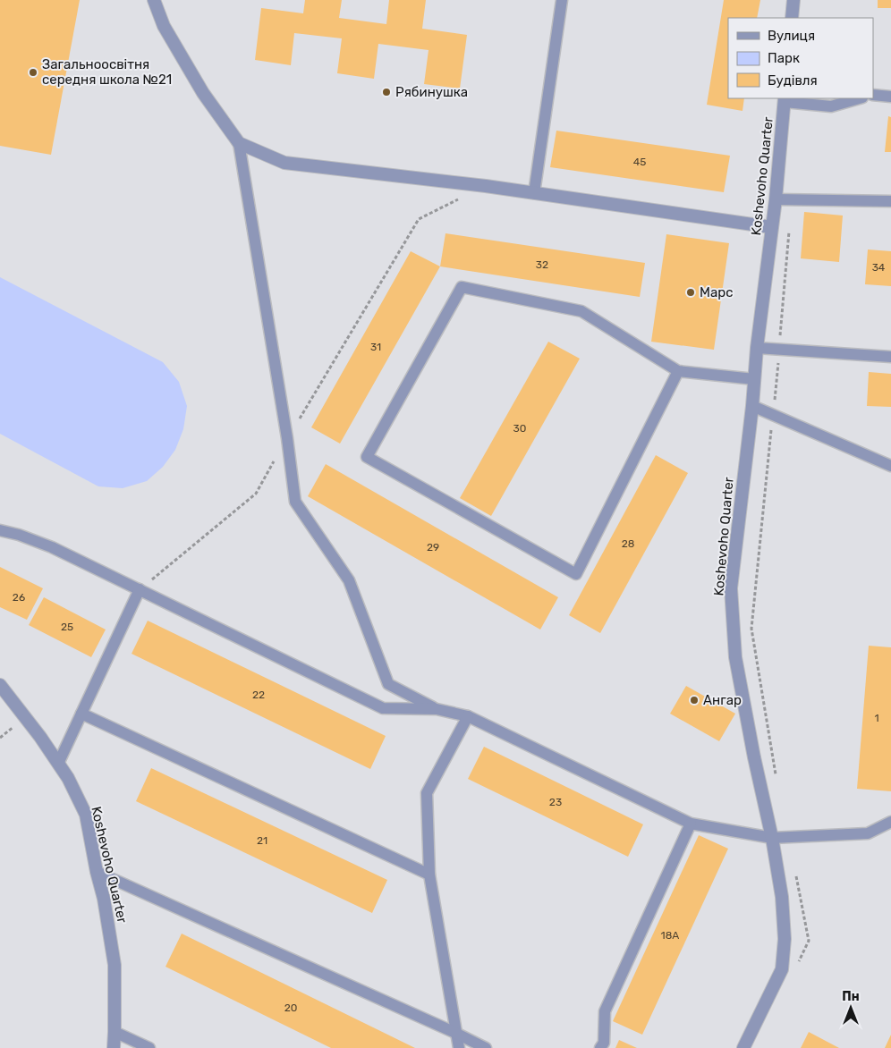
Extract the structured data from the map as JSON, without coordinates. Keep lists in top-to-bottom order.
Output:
{
  "streets": {
    "street": ["Koshevoho Quarter"]
  },
  "places": [
    "Загальноосвітня середня школа №21",
    "Рябинушка",
    "Марс",
    "Ангар"
  ],
  "house_numbers": [
    "45",
    "32",
    "34",
    "31",
    "30",
    "28",
    "29",
    "26",
    "25",
    "22",
    "1",
    "23",
    "21",
    "18А",
    "20"
  ],
  "legend": ["Вулиця", "Парк", "Будівля"],
  "north": "top"
}
